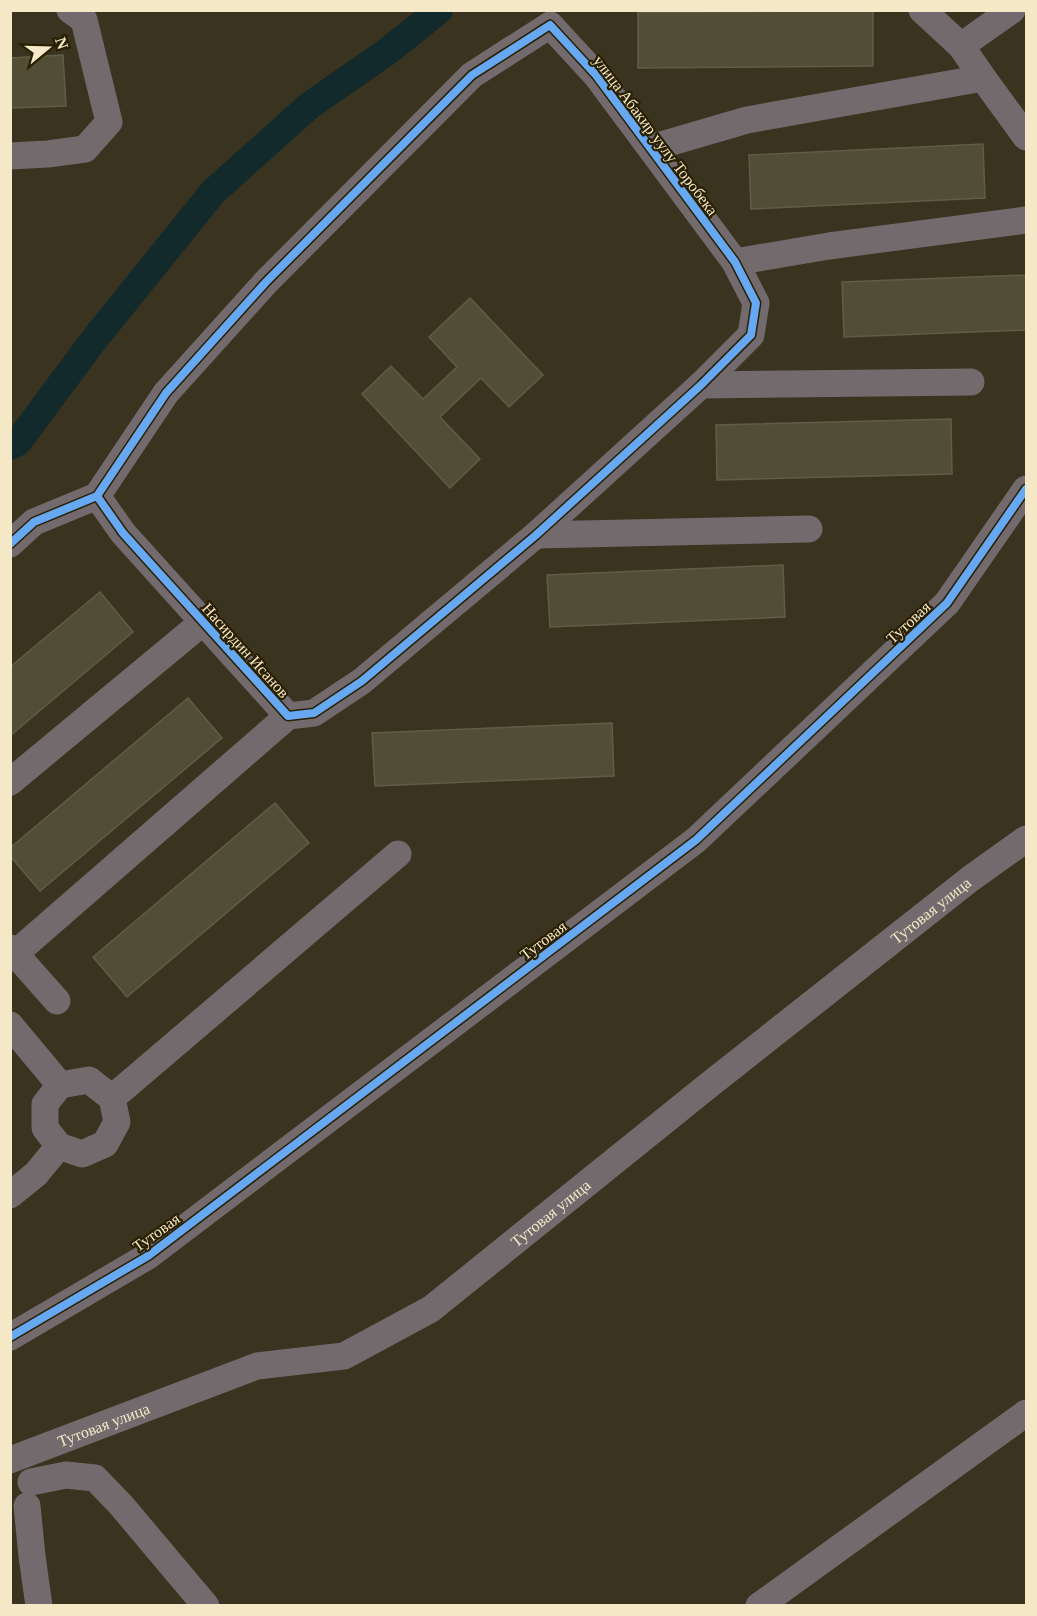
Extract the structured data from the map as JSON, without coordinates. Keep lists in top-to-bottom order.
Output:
{
  "streets": {
    "street": [
      "улица Абакир уулу Торобека",
      "Тутовая",
      "Насирдин Исанов",
      "Тутовая улица"
    ]
  },
  "crossings": [
    ["улица Абакир уулу Торобека", "Насирдин Исанов"]
  ],
  "north": "right"
}
